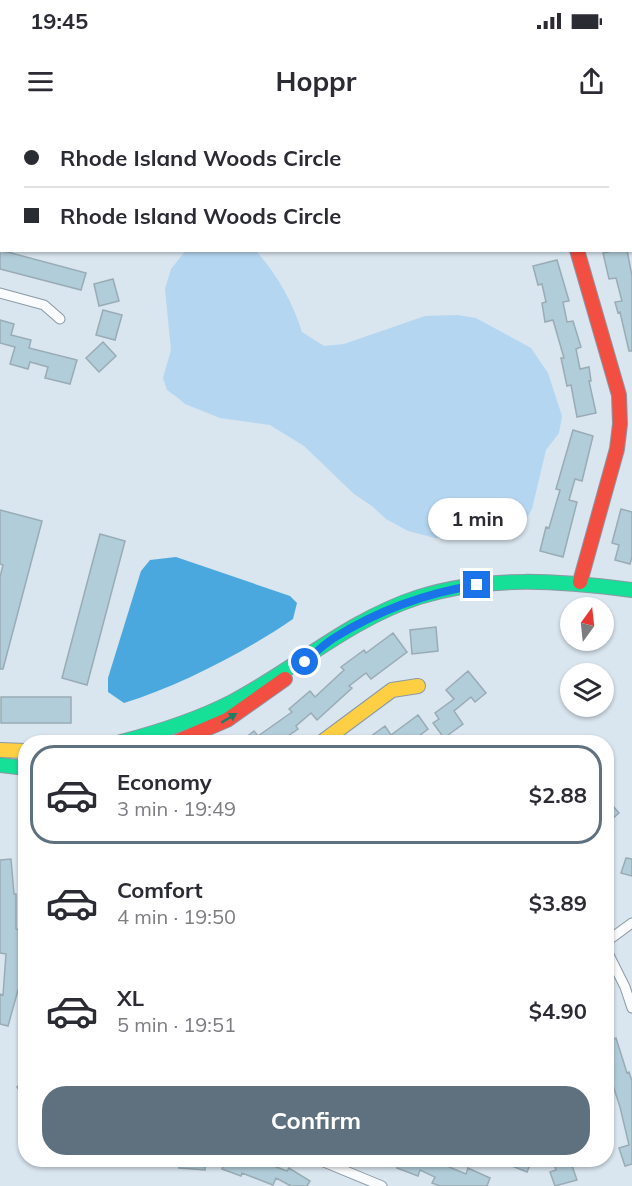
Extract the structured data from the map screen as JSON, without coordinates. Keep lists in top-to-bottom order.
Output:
{
  "north": "top",
  "page": {
    "status": "19:45",
    "header": "Hoppr",
    "banner": ["Rhode Island Woods Circle", "Rhode Island Woods Circle"],
    "bubble": "1 min",
    "list": [
      {
        "name": "Economy",
        "note": "3 min · 19:49",
        "value": "$2.88"
      },
      {
        "name": "Comfort",
        "note": "4 min · 19:50",
        "value": "$3.89"
      },
      {
        "name": "XL",
        "note": "5 min · 19:51",
        "value": "$4.90"
      }
    ],
    "buttons": "Confirm"
  }
}
